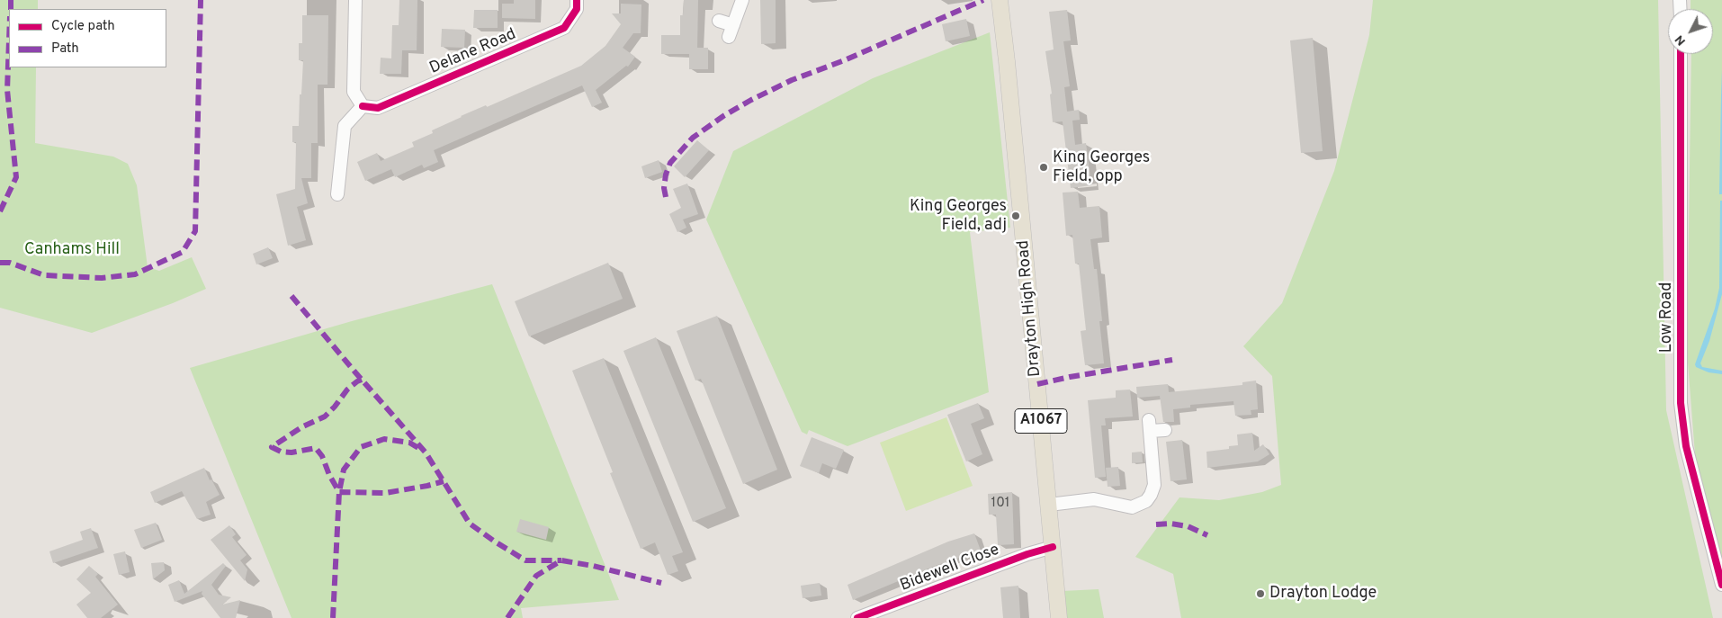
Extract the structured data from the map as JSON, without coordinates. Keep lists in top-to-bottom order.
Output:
{
  "streets": {
    "main road": ["Drayton High Road", "A1067"],
    "street": ["Delane Road", "Low Road", "Bidewell Close"]
  },
  "crossings": [
    ["Drayton High Road", "Bidewell Close"]
  ],
  "parks": ["Canhams Hill"],
  "places": ["King Georges Field, opp", "King Georges Field, adj", "Drayton Lodge"],
  "house_numbers": ["101"],
  "legend": ["Cycle path", "Path"],
  "north": "bottom left"
}
